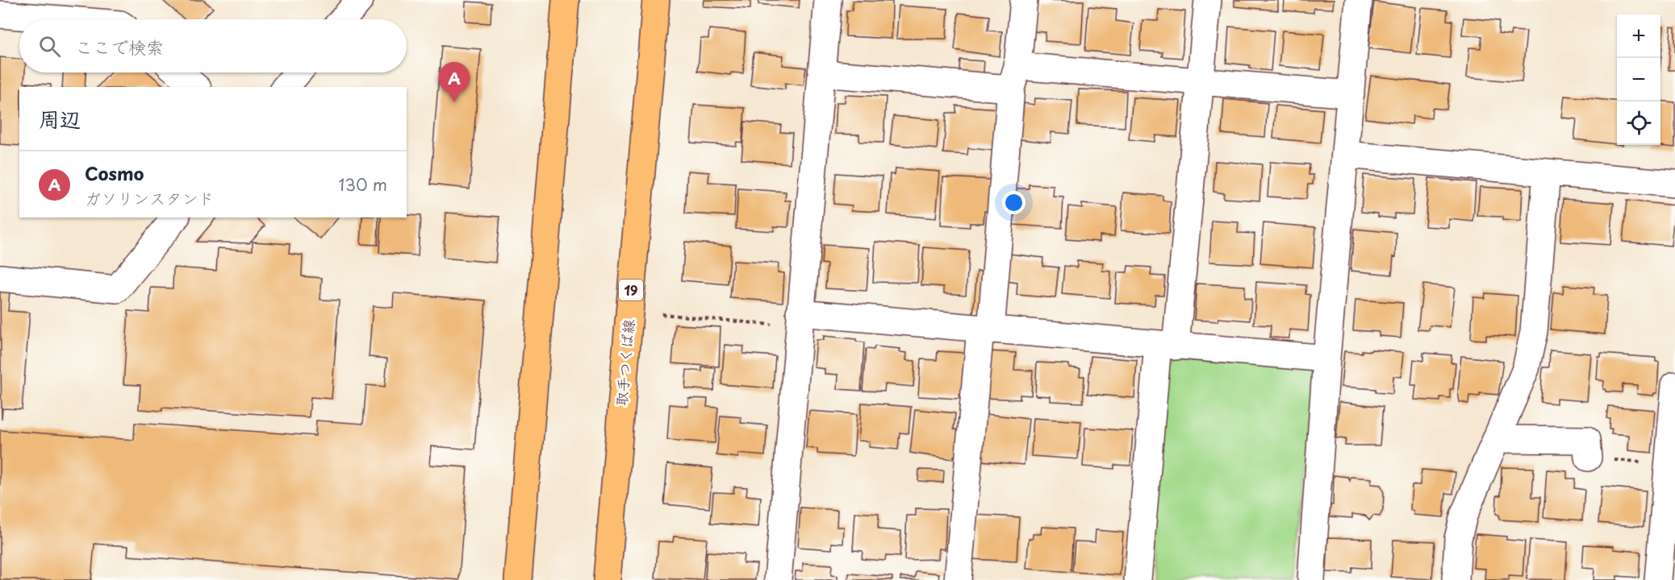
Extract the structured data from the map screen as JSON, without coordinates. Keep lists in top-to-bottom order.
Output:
{
  "streets": {
    "main road": ["19", "取手つくば線"]
  },
  "page": {
    "map_buttons": ["+", "−"],
    "search": "ここで検索",
    "pins": "A",
    "heading": "周辺",
    "list": [
      {
        "mark": "A",
        "name": "Cosmo",
        "note": "ガソリンスタンド",
        "value": "130 m"
      }
    ]
  }
}
